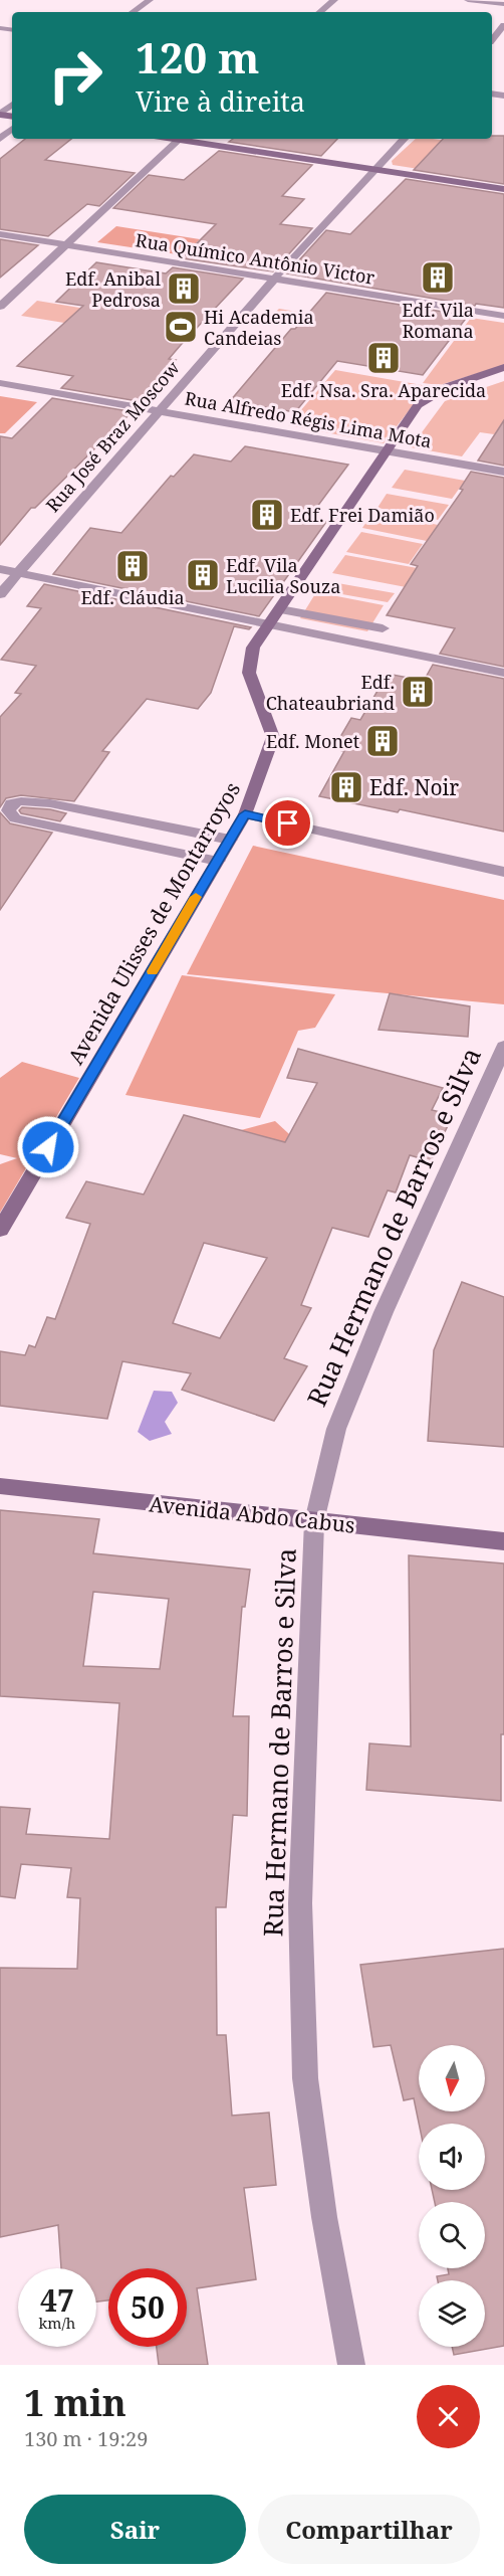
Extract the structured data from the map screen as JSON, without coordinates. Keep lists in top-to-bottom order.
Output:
{
  "streets": {
    "main road": ["Avenida Ulisses de Montarroyos", "Avenida Abdo Cabus"],
    "street": [
      "Rua Químico Antônio Victor",
      "Rua Alfredo Régis Lima Mota",
      "Rua José Braz Moscow",
      "Rua Hermano de Barros e Silva"
    ]
  },
  "crossings": [
    ["Rua Químico Antônio Victor", "Rua José Braz Moscow"],
    ["Rua Alfredo Régis Lima Mota", "Rua José Braz Moscow"],
    ["Rua Alfredo Régis Lima Mota", "Avenida Ulisses de Montarroyos"],
    ["Rua Hermano de Barros e Silva", "Avenida Abdo Cabus"]
  ],
  "places": {
    "building": [
      "Edf. Vila Romana",
      "Edf. Anibal Pedrosa",
      "Edf. Nsa. Sra. Aparecida",
      "Edf. Frei Damião",
      "Edf. Cláudia",
      "Edf. Vila Lucilia Souza",
      "Edf. Chateaubriand",
      "Edf. Monet",
      "Edf. Noir"
    ],
    "sports": ["Hi Academia Candeias"]
  },
  "north": "bottom",
  "page": {
    "turn": ["120 m", "Vire à direita"],
    "speed": "47 km/h",
    "limit": "50",
    "heading": ["1 min", "130 m · 19:29"],
    "buttons": ["Sair", "Compartilhar"]
  }
}
